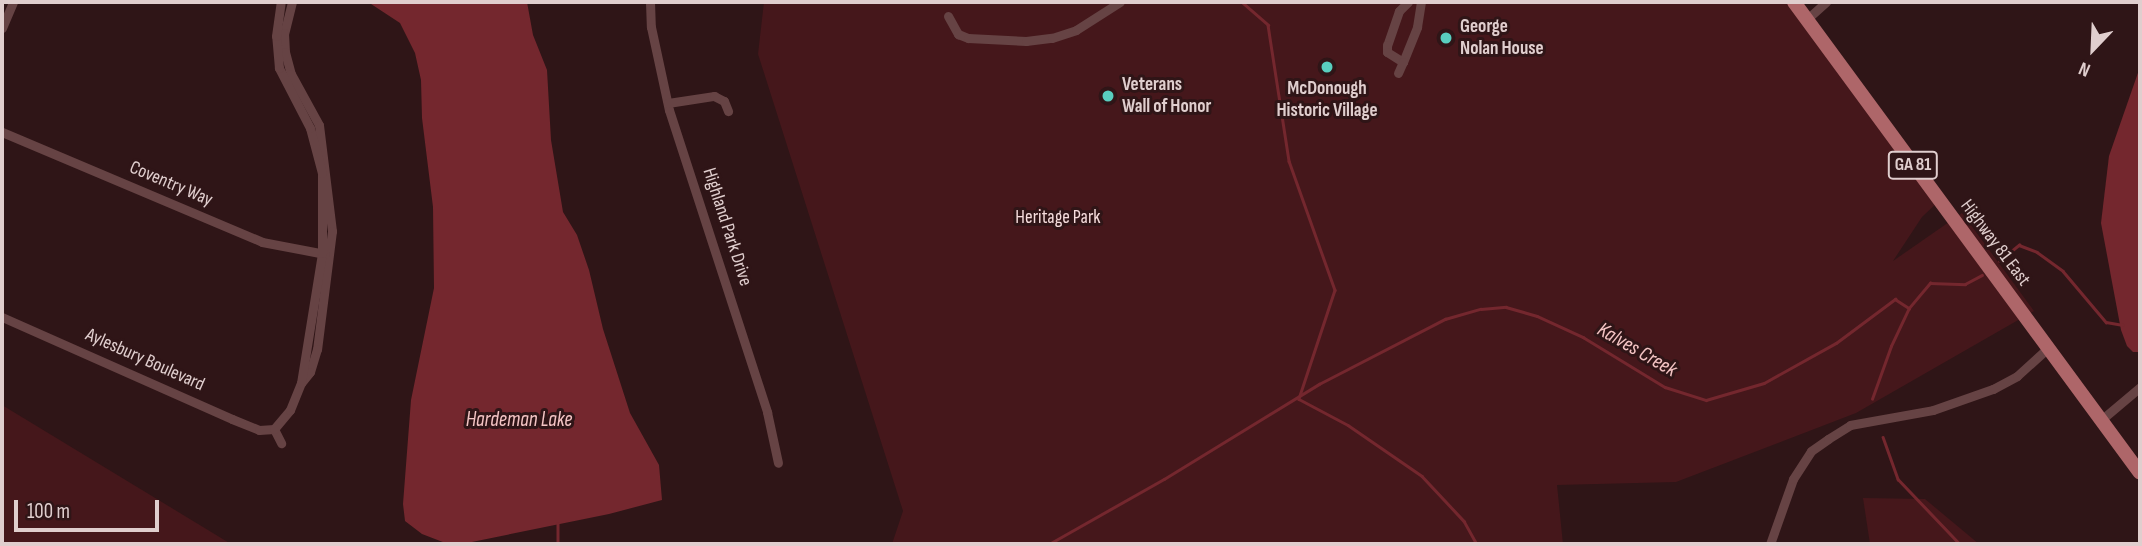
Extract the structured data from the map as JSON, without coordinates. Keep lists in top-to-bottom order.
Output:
{
  "streets": {
    "main road": ["GA 81", "Highway 81 East"],
    "street": ["Coventry Way", "Highland Park Drive", "Aylesbury Boulevard"]
  },
  "water": ["Kalves Creek", "Hardeman Lake"],
  "parks": ["Heritage Park"],
  "places": ["George Nolan House", "McDonough Historic Village", "Veterans Wall of Honor"],
  "scale_bar": "100 m",
  "north": "bottom left"
}
